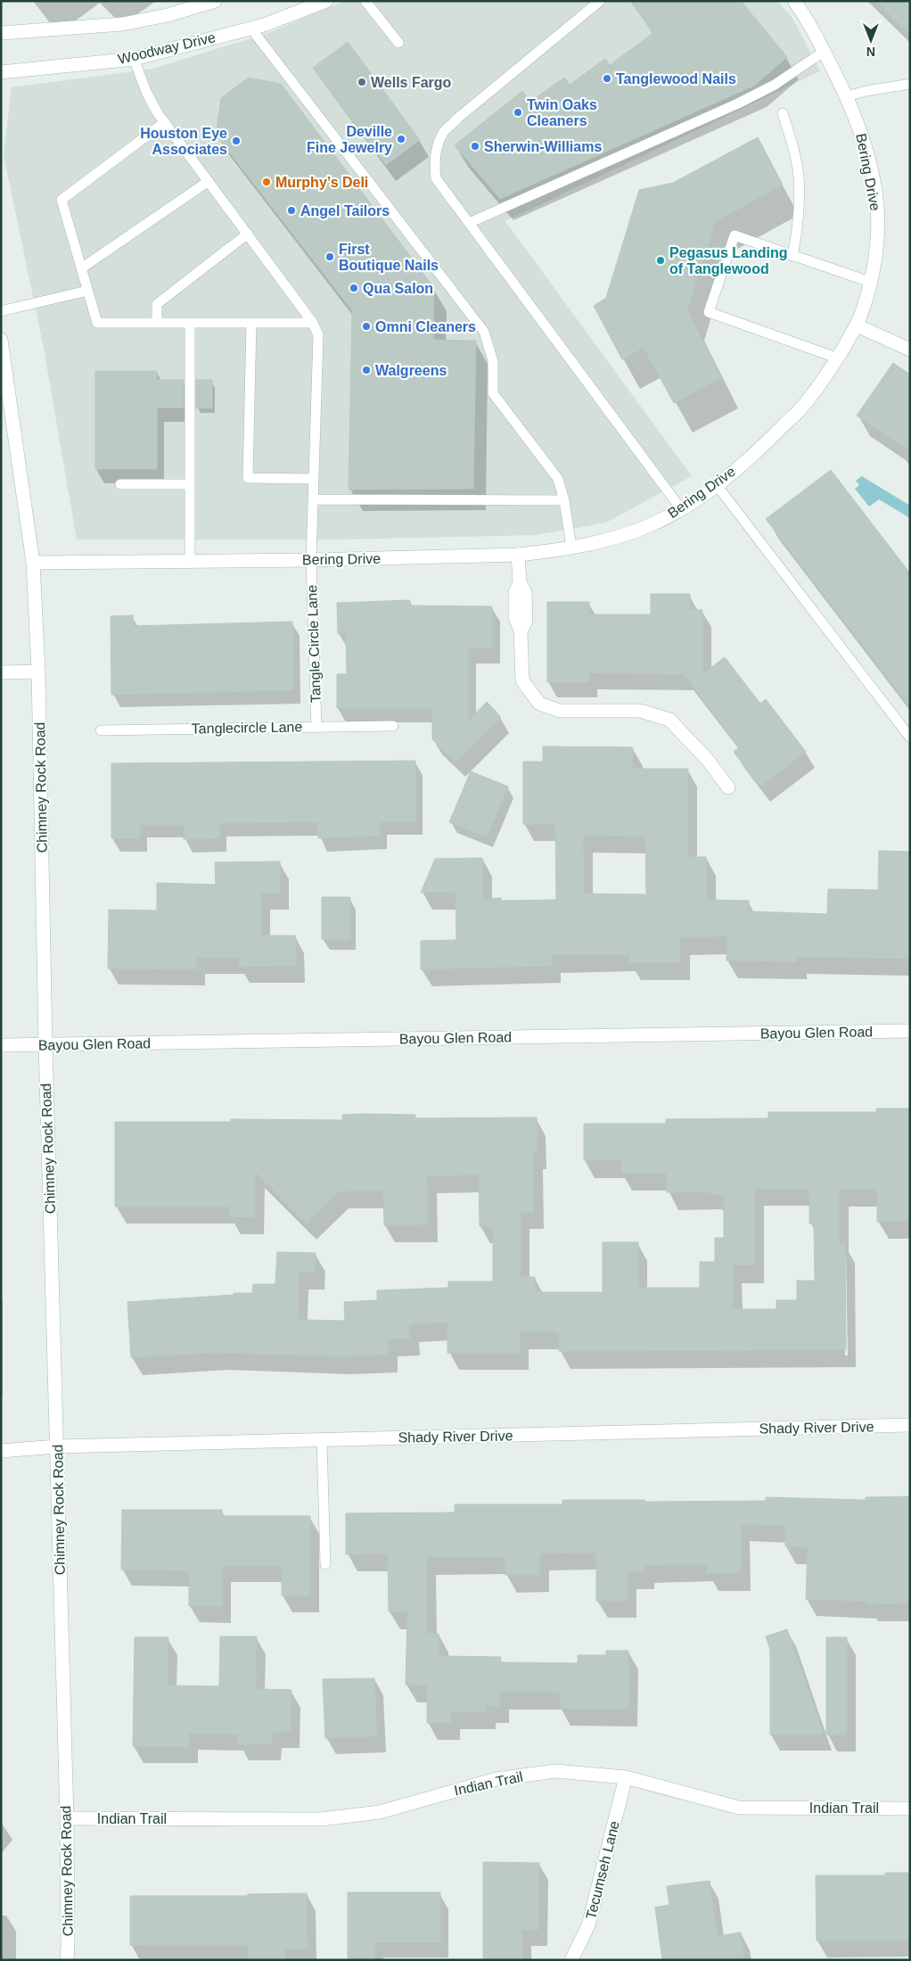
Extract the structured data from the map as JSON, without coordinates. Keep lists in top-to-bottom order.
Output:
{
  "streets": {
    "street": [
      "Woodway Drive",
      "Bering Drive",
      "Chimney Rock Road",
      "Bayou Glen Road",
      "Shady River Drive",
      "Indian Trail",
      "Tecumseh Lane"
    ],
    "lane": ["Tangle Circle Lane", "Tanglecircle Lane"]
  },
  "crossings": [
    ["Bering Drive", "Tangle Circle Lane"],
    ["Bering Drive", "Chimney Rock Road"],
    ["Tangle Circle Lane", "Tanglecircle Lane"],
    ["Chimney Rock Road", "Bayou Glen Road"],
    ["Chimney Rock Road", "Shady River Drive"],
    ["Chimney Rock Road", "Indian Trail"],
    ["Indian Trail", "Tecumseh Lane"]
  ],
  "places": [
    "Tanglewood Nails",
    "Wells Fargo",
    "Twin Oaks Cleaners",
    "Deville Fine Jewelry",
    "Houston Eye Associates",
    "Sherwin-Williams",
    "Murphy’s Deli",
    "Angel Tailors",
    "First Boutique Nails",
    "Pegasus Landing of Tanglewood",
    "Qua Salon",
    "Omni Cleaners",
    "Walgreens"
  ],
  "north": "bottom"
}
